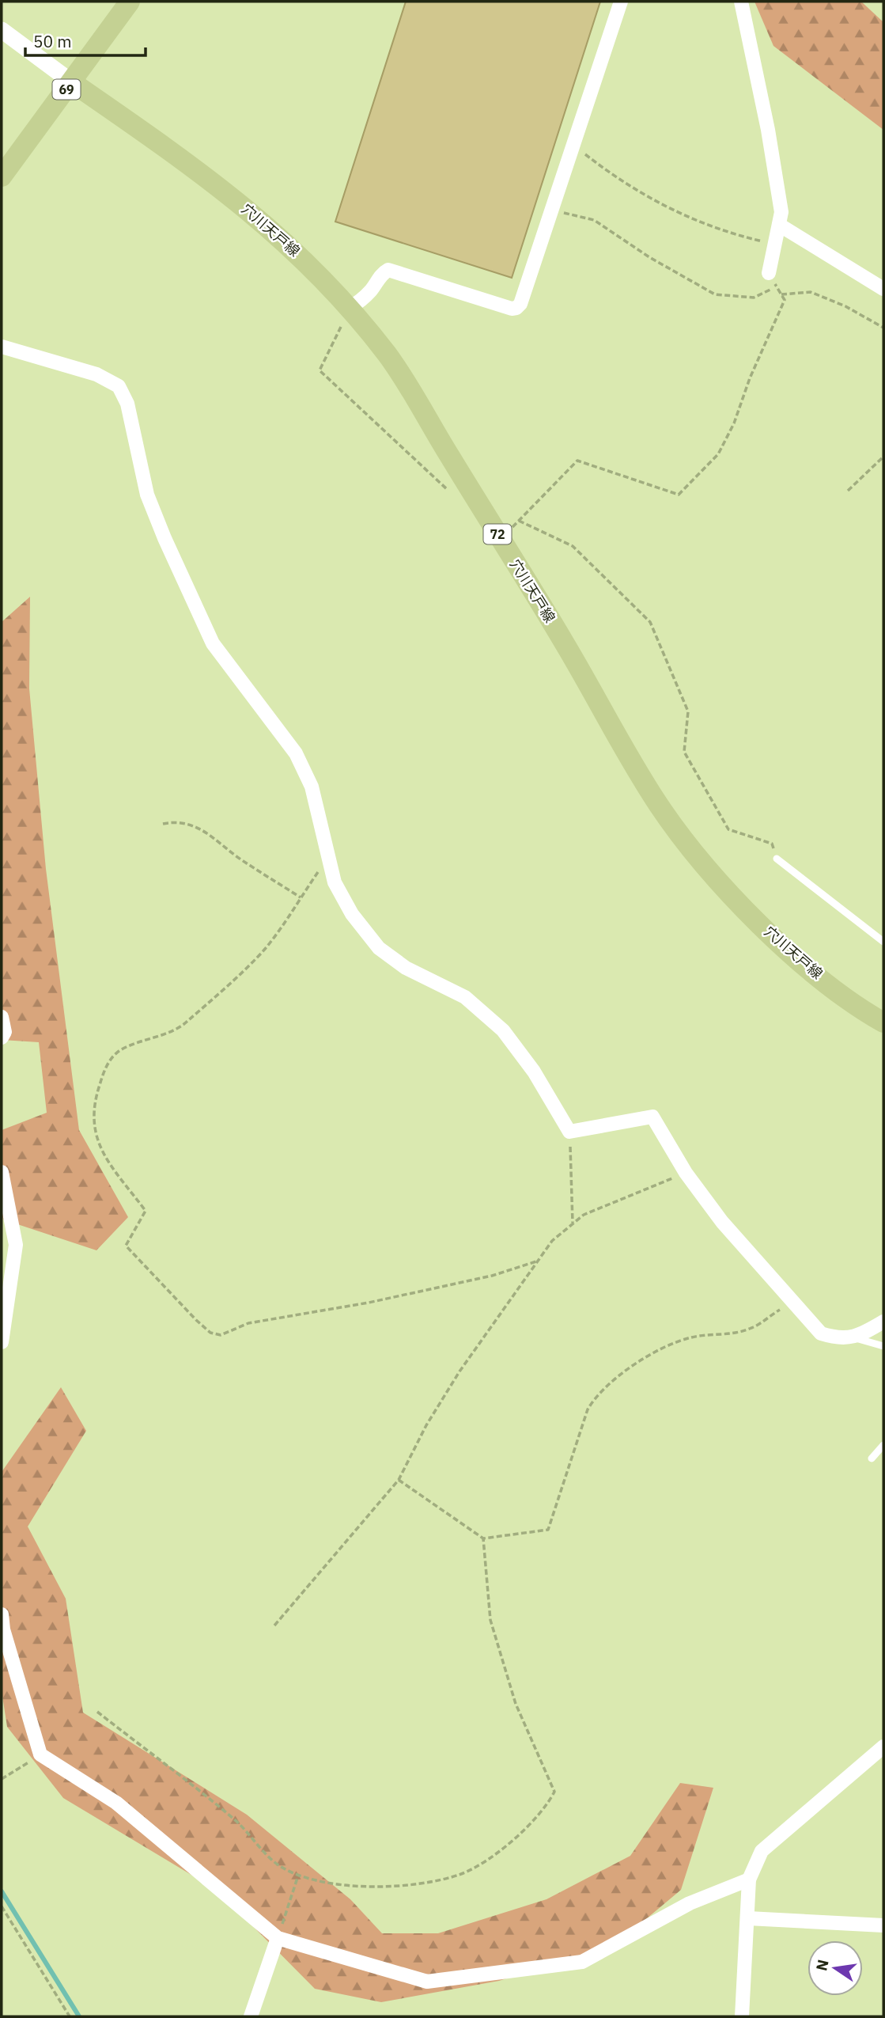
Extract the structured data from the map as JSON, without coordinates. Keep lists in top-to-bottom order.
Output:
{
  "streets": {
    "main road": ["69", "穴川天戸線", "72"]
  },
  "crossings": [
    ["69", "穴川天戸線"]
  ],
  "scale_bar": "50 m",
  "north": "left"
}
